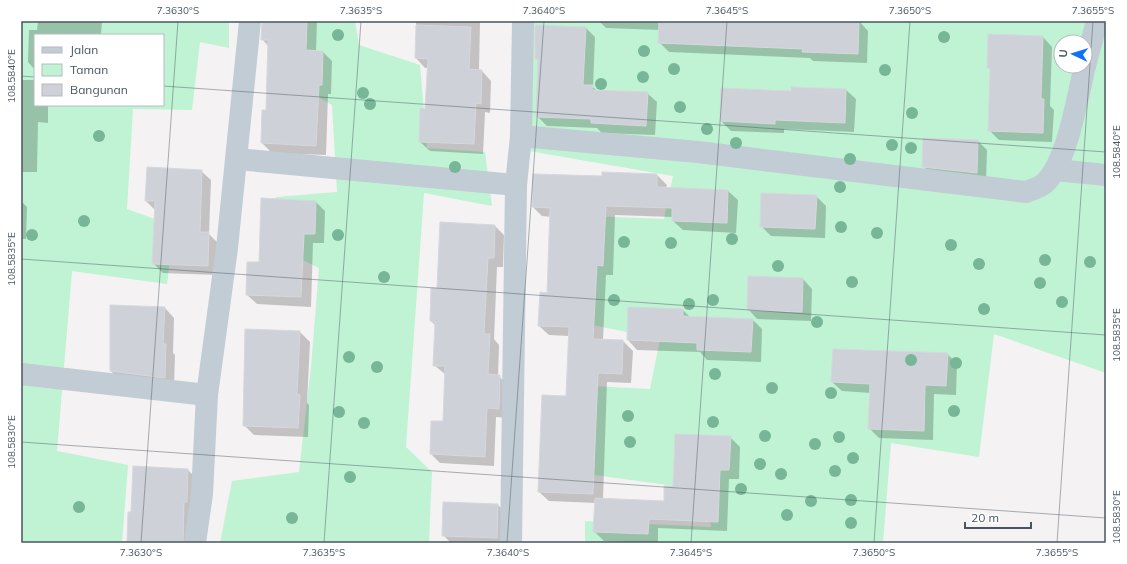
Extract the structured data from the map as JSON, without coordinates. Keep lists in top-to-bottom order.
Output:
{
  "legend": ["Jalan", "Taman", "Bangunan"],
  "scale_bar": "20 m",
  "north": "left",
  "coordinates": [
    "7.3630°S",
    "7.3635°S",
    "7.3640°S",
    "7.3645°S",
    "7.3650°S",
    "7.3655°S",
    "108.5840°E",
    "108.5835°E",
    "108.5830°E"
  ]
}
